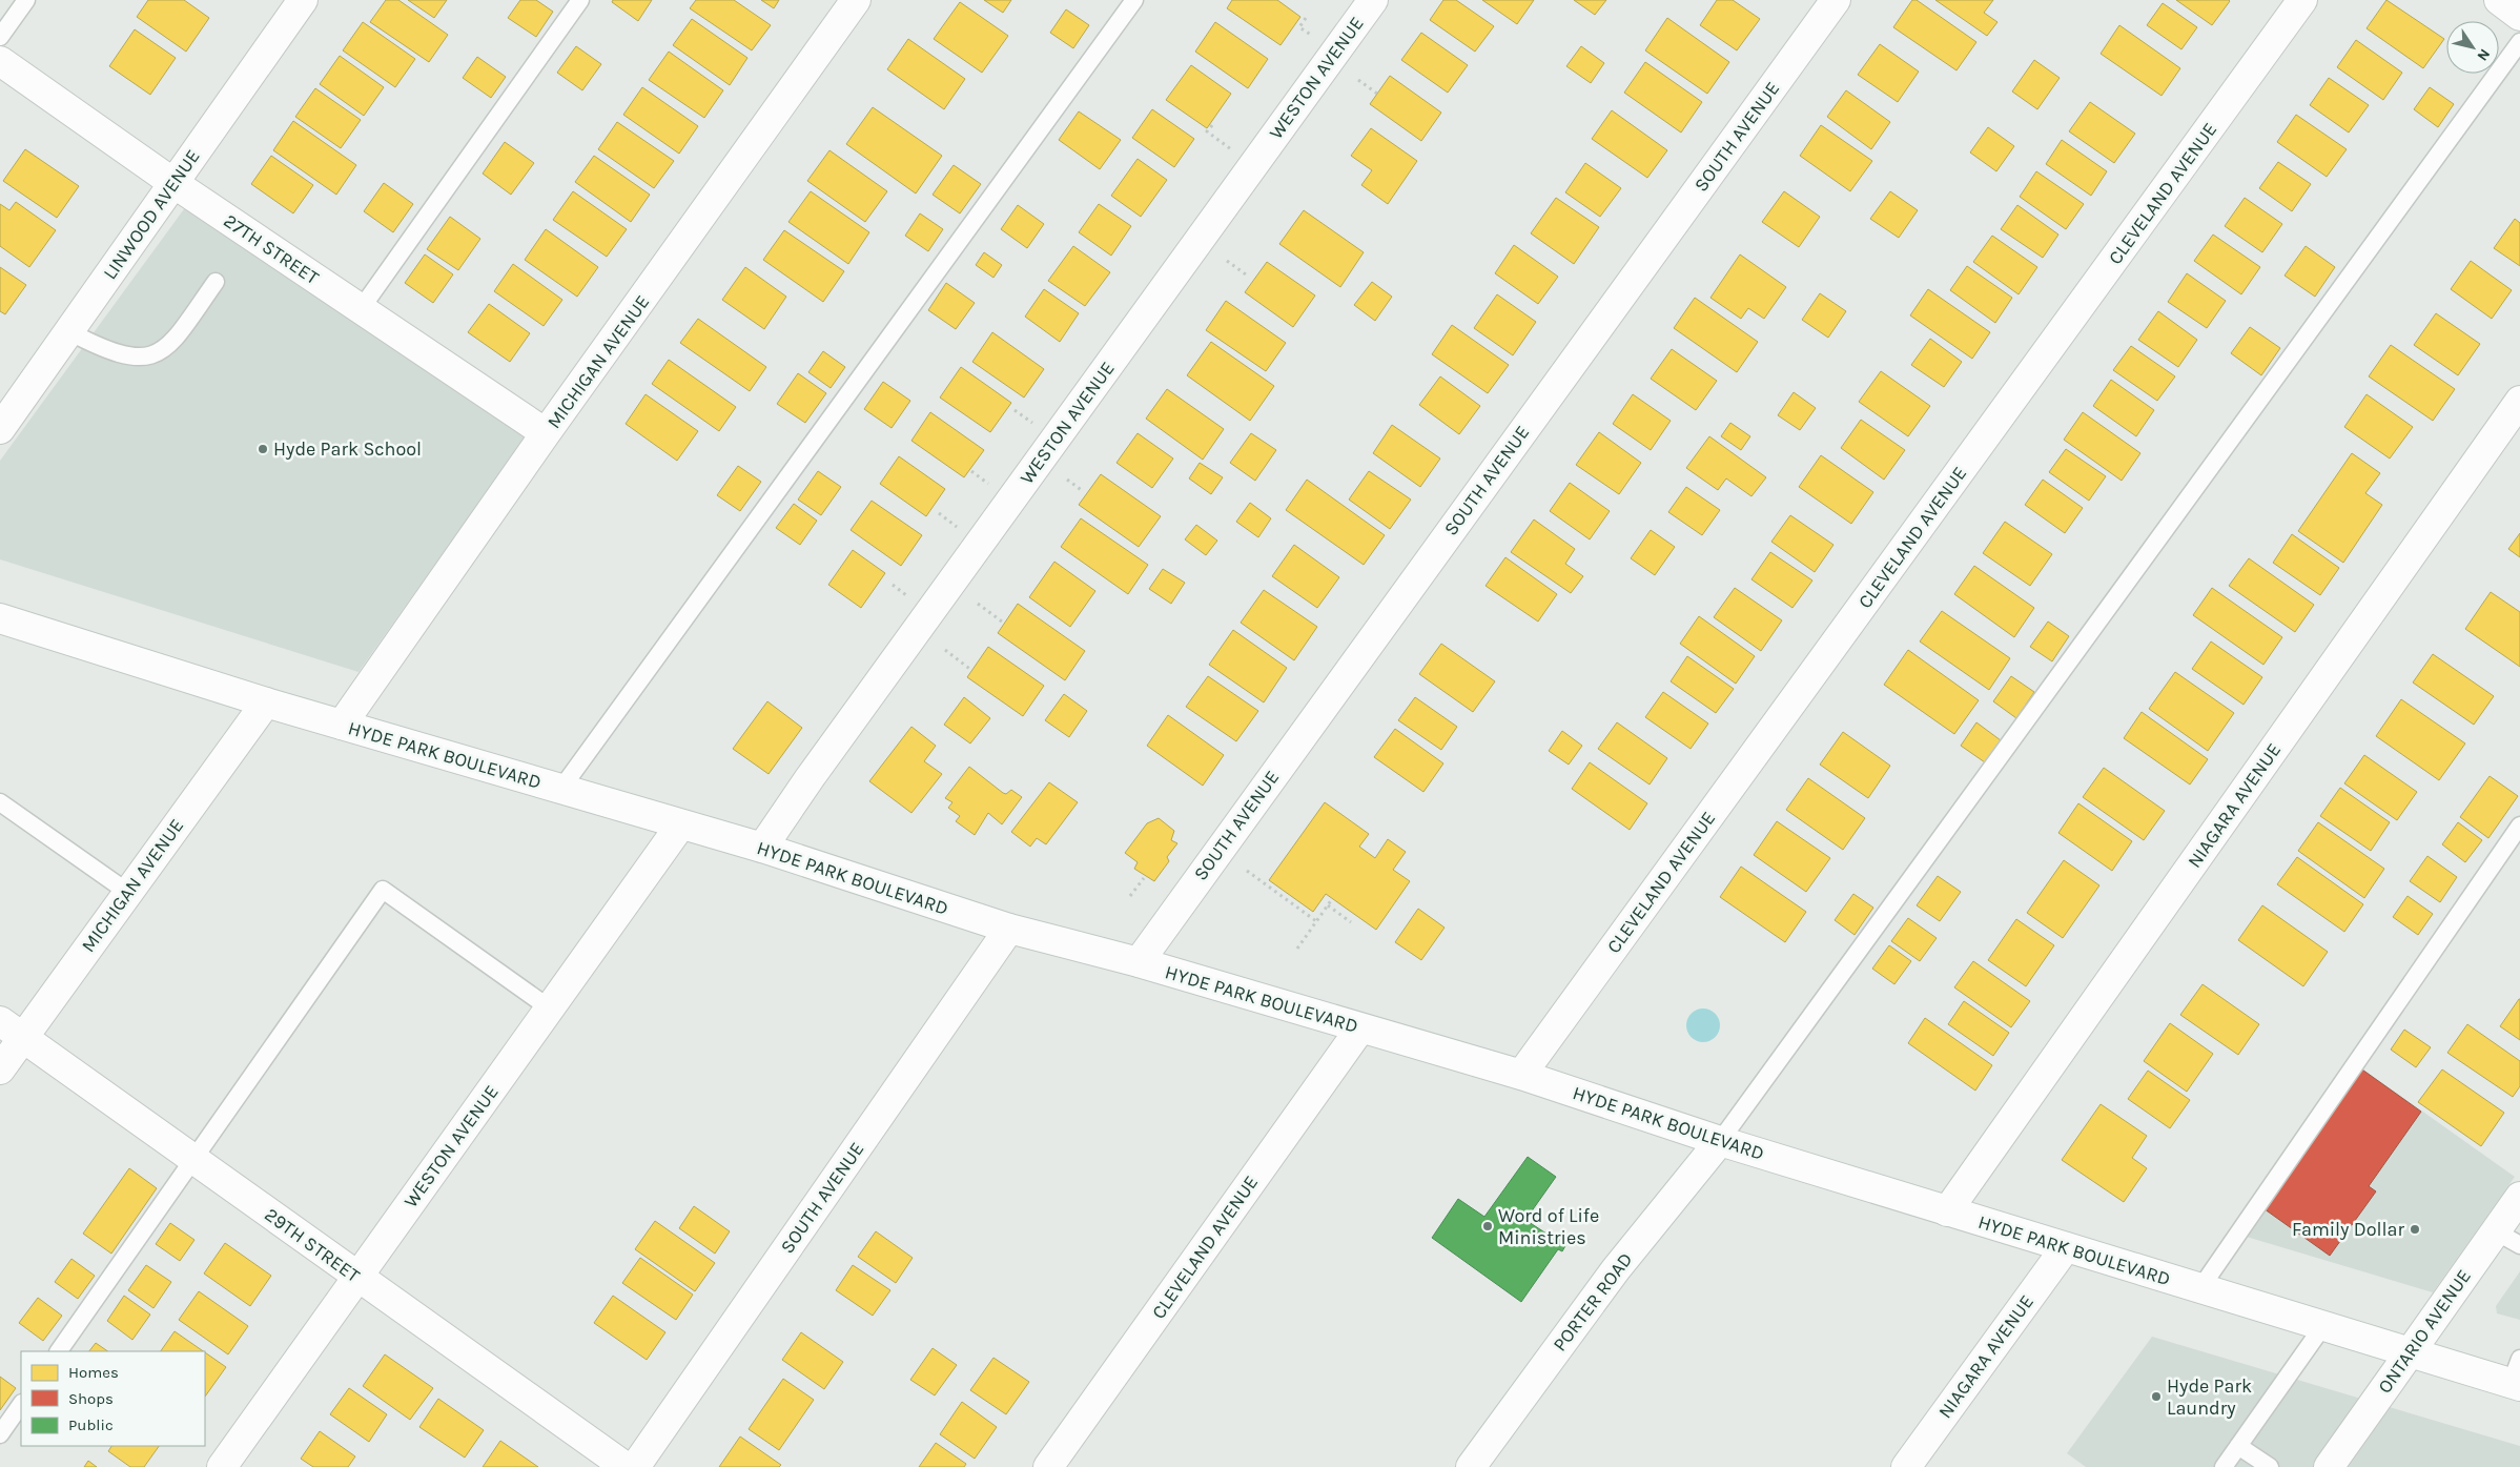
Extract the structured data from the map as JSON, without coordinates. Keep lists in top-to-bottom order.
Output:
{
  "streets": {
    "street": [
      "WESTON AVENUE",
      "SOUTH AVENUE",
      "CLEVELAND AVENUE",
      "LINWOOD AVENUE",
      "27TH STREET",
      "MICHIGAN AVENUE",
      "HYDE PARK BOULEVARD",
      "NIAGARA AVENUE",
      "29TH STREET",
      "PORTER ROAD",
      "ONTARIO AVENUE"
    ]
  },
  "crossings": [
    ["WESTON AVENUE", "HYDE PARK BOULEVARD"],
    ["WESTON AVENUE", "29TH STREET"],
    ["SOUTH AVENUE", "HYDE PARK BOULEVARD"],
    ["CLEVELAND AVENUE", "HYDE PARK BOULEVARD"],
    ["LINWOOD AVENUE", "27TH STREET"],
    ["27TH STREET", "MICHIGAN AVENUE"],
    ["MICHIGAN AVENUE", "HYDE PARK BOULEVARD"],
    ["MICHIGAN AVENUE", "29TH STREET"],
    ["HYDE PARK BOULEVARD", "NIAGARA AVENUE"],
    ["HYDE PARK BOULEVARD", "PORTER ROAD"],
    ["HYDE PARK BOULEVARD", "ONTARIO AVENUE"]
  ],
  "places": [
    "Hyde Park School",
    "Word of Life Ministries",
    "Family Dollar",
    "Hyde Park Laundry"
  ],
  "legend": ["Homes", "Shops", "Public"],
  "north": "bottom right"
}
